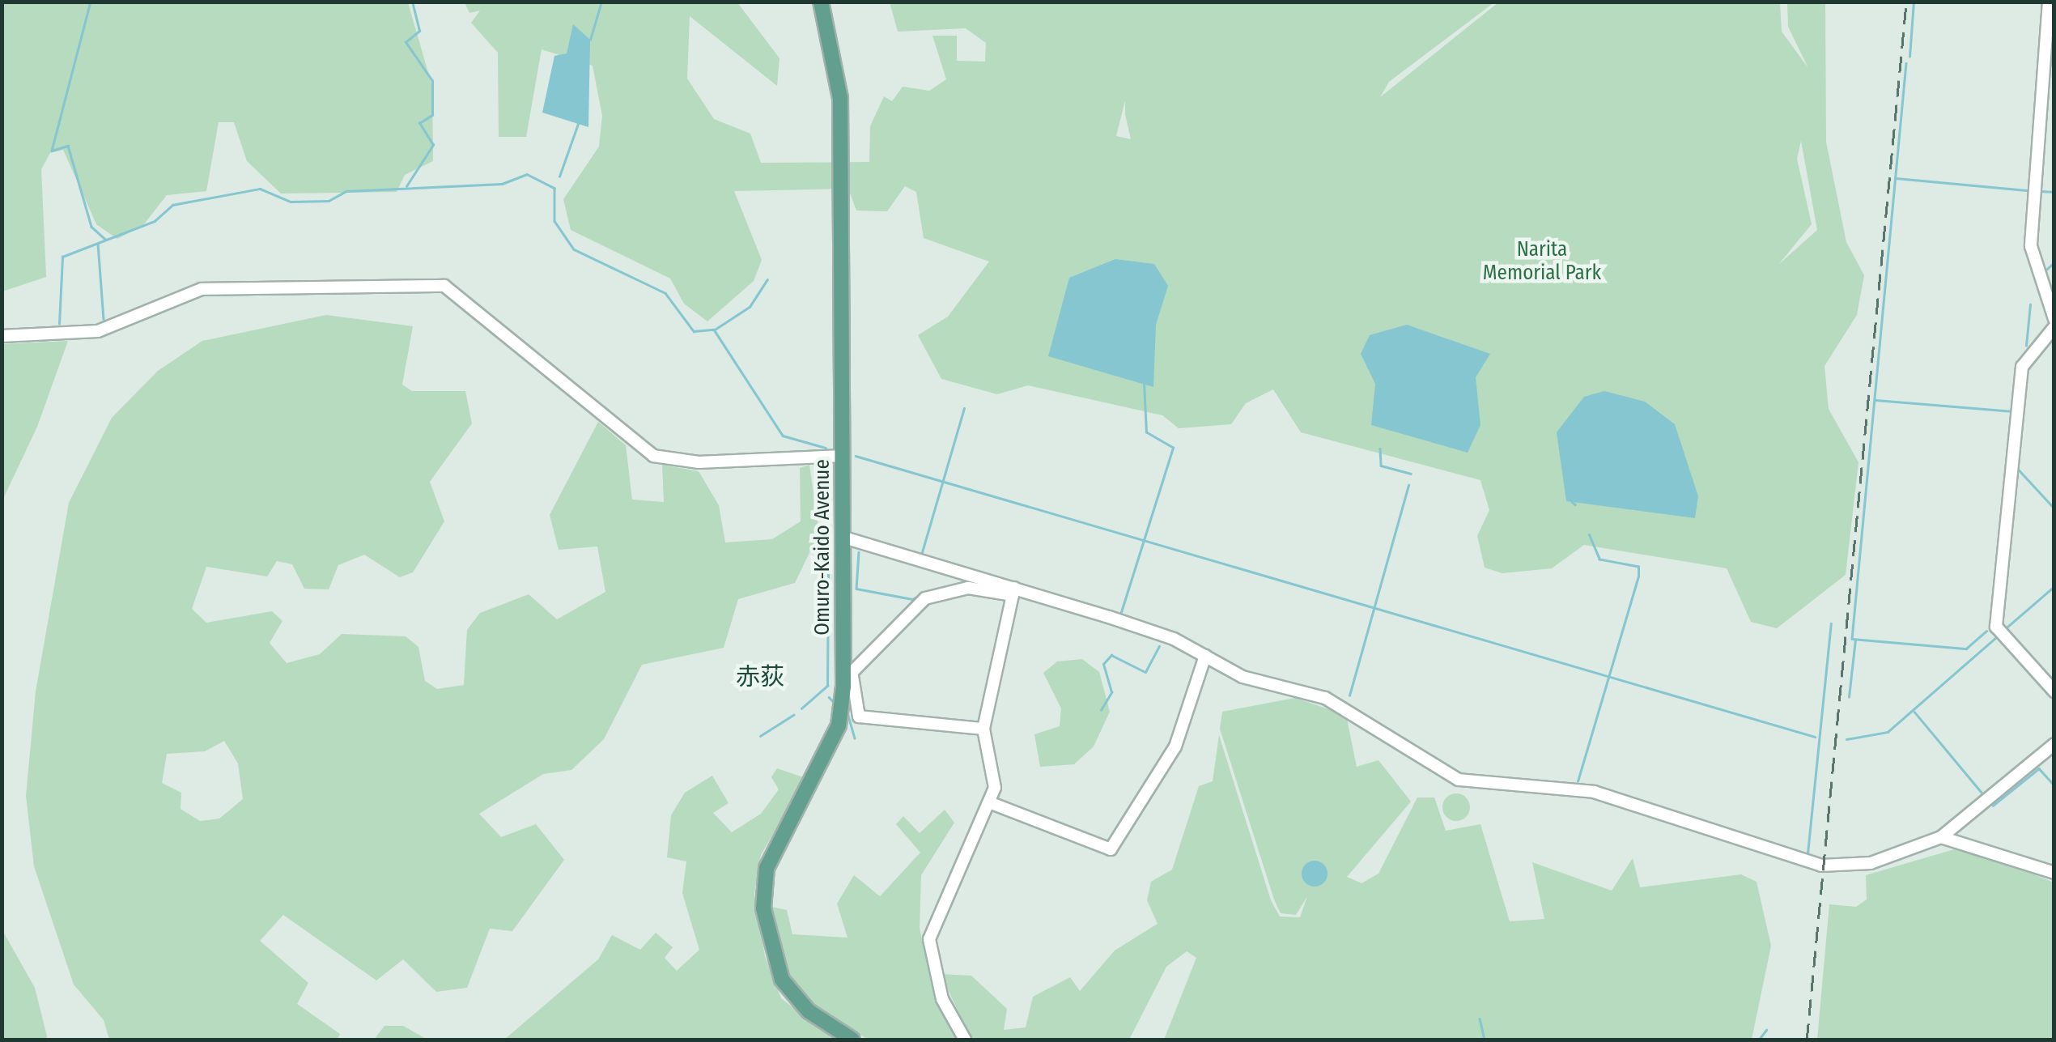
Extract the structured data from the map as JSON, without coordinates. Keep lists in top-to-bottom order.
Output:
{
  "streets": {
    "main road": ["Omuro-Kaido Avenue"]
  },
  "districts": ["赤荻"],
  "parks": ["Narita Memorial Park"]
}
